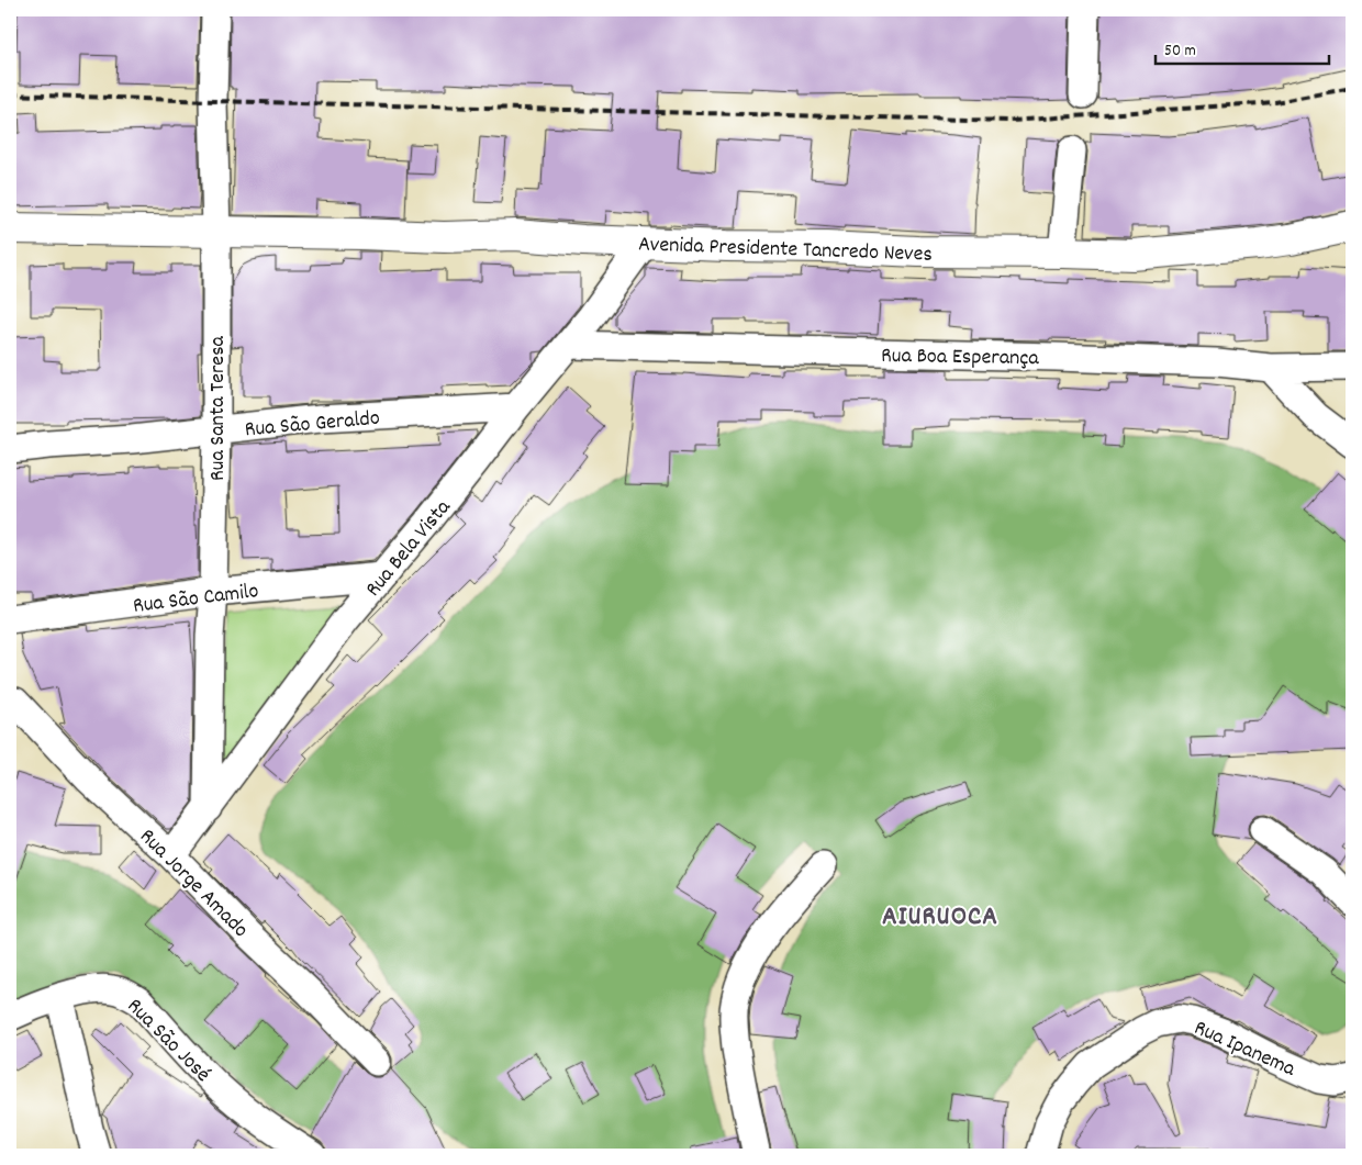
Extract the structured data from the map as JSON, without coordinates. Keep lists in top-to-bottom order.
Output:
{
  "streets": {
    "street": [
      "Avenida Presidente Tancredo Neves",
      "Rua Boa Esperança",
      "Rua Santa Teresa",
      "Rua São Geraldo",
      "Rua Bela Vista",
      "Rua São Camilo",
      "Rua Jorge Amado",
      "Rua São José",
      "Rua Ipanema"
    ]
  },
  "crossings": [
    ["Avenida Presidente Tancredo Neves", "Rua Santa Teresa"],
    ["Avenida Presidente Tancredo Neves", "Rua Bela Vista"],
    ["Rua Boa Esperança", "Rua Bela Vista"],
    ["Rua Santa Teresa", "Rua São Geraldo"],
    ["Rua Santa Teresa", "Rua Bela Vista"],
    ["Rua Santa Teresa", "Rua São Camilo"],
    ["Rua São Geraldo", "Rua Bela Vista"],
    ["Rua Bela Vista", "Rua São Camilo"],
    ["Rua Bela Vista", "Rua Jorge Amado"]
  ],
  "districts": ["AIURUOCA"],
  "scale_bar": "50 m"
}
